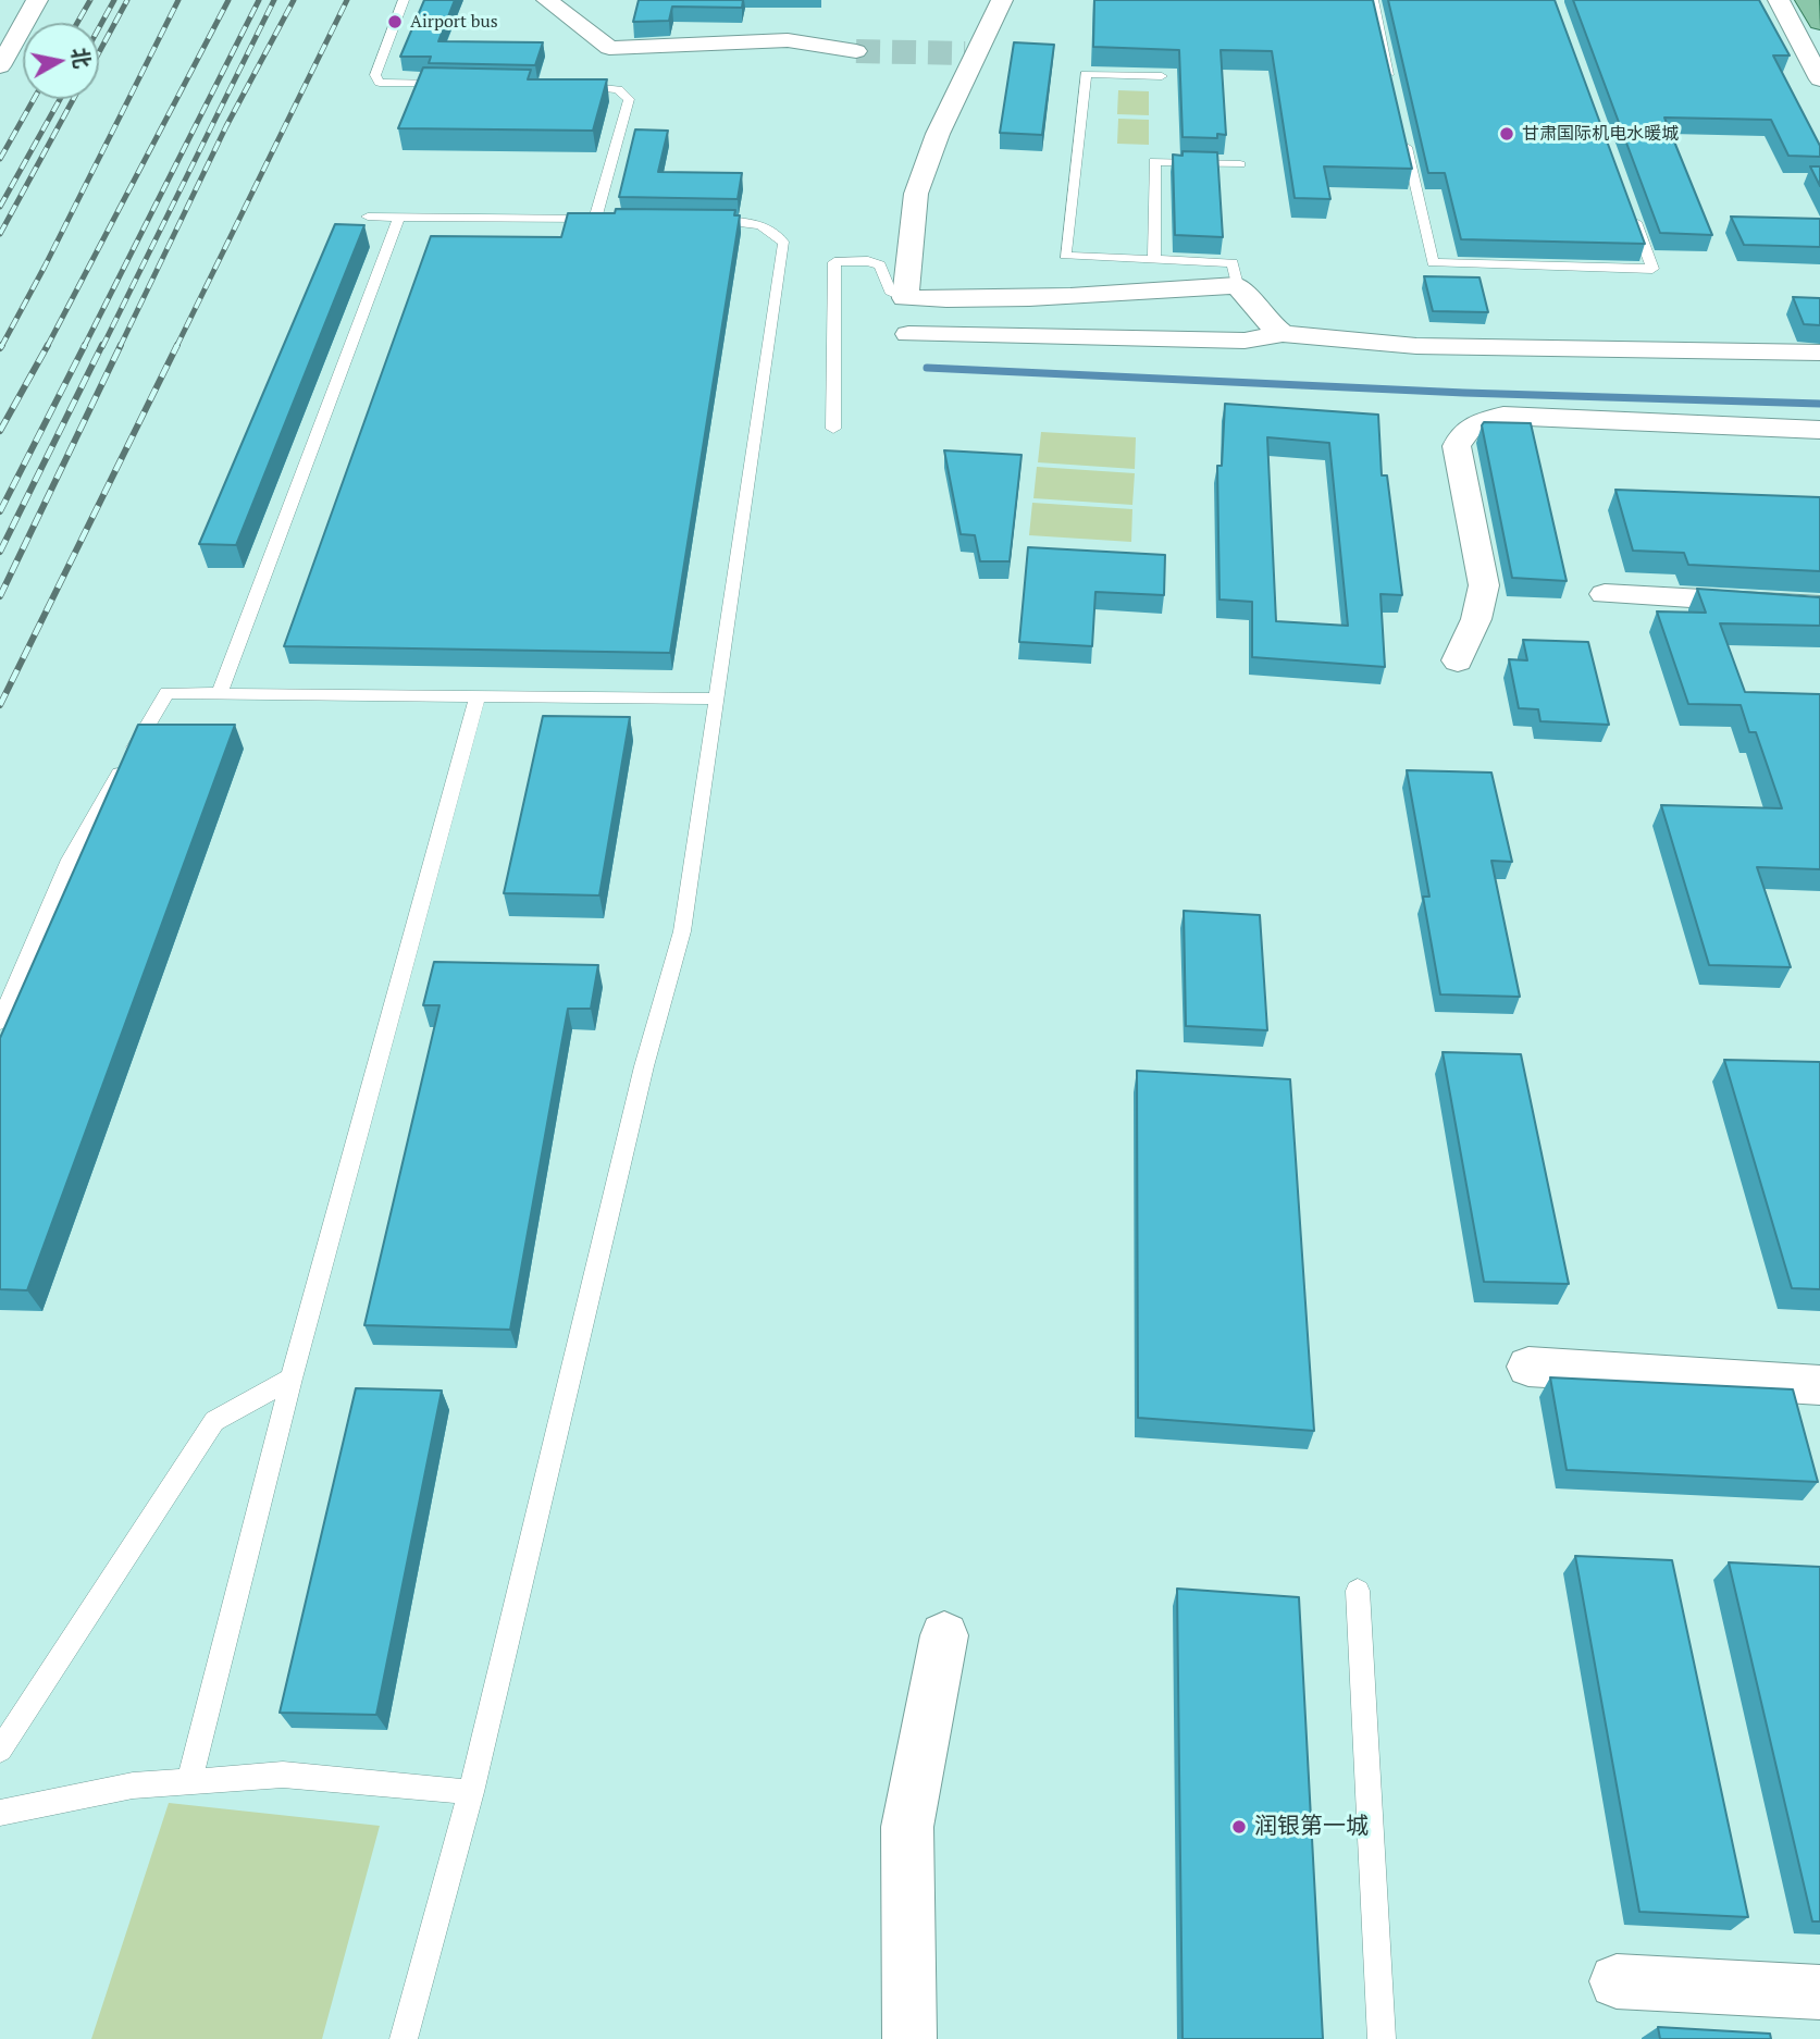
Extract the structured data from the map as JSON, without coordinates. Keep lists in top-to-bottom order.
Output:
{
  "places": ["Airport bus", "甘肃国际机电水暖城", "润银第一城"],
  "north": "right"
}
